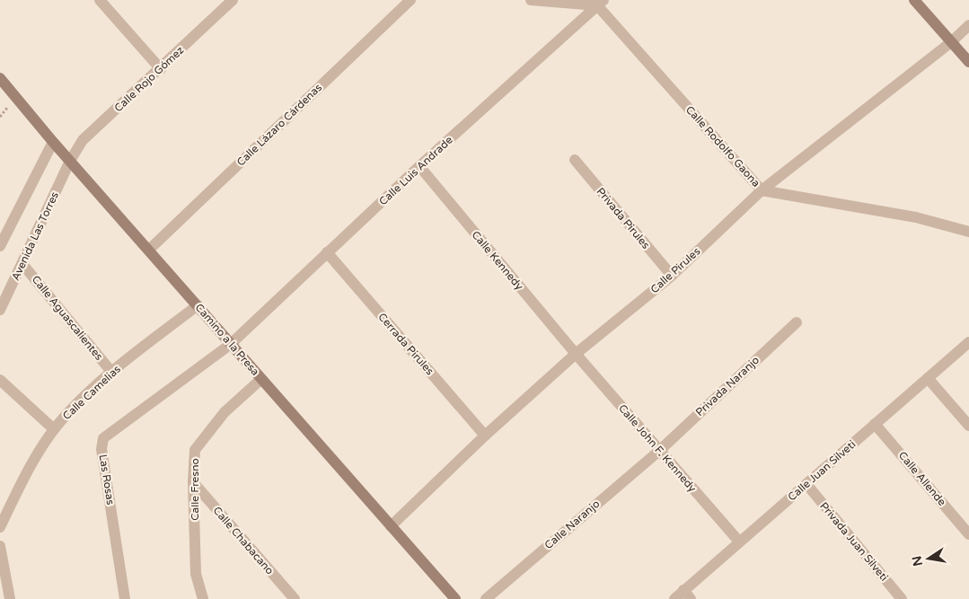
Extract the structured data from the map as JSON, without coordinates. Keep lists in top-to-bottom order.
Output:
{
  "streets": {
    "street": [
      "Calle Rojo Gómez",
      "Calle Lázaro Cárdenas",
      "Calle Rodolfo Gaona",
      "Calle Luis Andrade",
      "Privada Pirules",
      "Avenida Las Torres",
      "Calle Kennedy",
      "Calle Pirules",
      "Calle Aguascalientes",
      "Camino a la Presa",
      "Cerrada Pirules",
      "Privada Naranjo",
      "Calle Camelias",
      "Calle John F. Kennedy",
      "Calle Juan Silveti",
      "Calle Allende",
      "Las Rosas",
      "Calle Fresno",
      "Calle Naranjo",
      "Calle Chabacano",
      "Privada Juan Silveti"
    ]
  },
  "crossings": [
    ["Calle Rojo Gómez", "Avenida Las Torres"],
    ["Calle Rojo Gómez", "Camino a la Presa"],
    ["Calle Lázaro Cárdenas", "Camino a la Presa"],
    ["Calle Rodolfo Gaona", "Calle Luis Andrade"],
    ["Calle Rodolfo Gaona", "Calle Pirules"],
    ["Calle Luis Andrade", "Calle Kennedy"],
    ["Calle Luis Andrade", "Camino a la Presa"],
    ["Calle Luis Andrade", "Cerrada Pirules"],
    ["Calle Luis Andrade", "Las Rosas"],
    ["Privada Pirules", "Calle Pirules"],
    ["Avenida Las Torres", "Calle Aguascalientes"],
    ["Avenida Las Torres", "Camino a la Presa"],
    ["Calle Kennedy", "Calle Pirules"],
    ["Calle Kennedy", "Calle John F. Kennedy"],
    ["Calle Pirules", "Camino a la Presa"],
    ["Calle Pirules", "Cerrada Pirules"],
    ["Calle Pirules", "Calle John F. Kennedy"],
    ["Calle Aguascalientes", "Calle Camelias"],
    ["Camino a la Presa", "Calle Camelias"],
    ["Camino a la Presa", "Las Rosas"],
    ["Camino a la Presa", "Calle Fresno"],
    ["Privada Naranjo", "Calle John F. Kennedy"],
    ["Privada Naranjo", "Calle Naranjo"],
    ["Calle John F. Kennedy", "Calle Juan Silveti"],
    ["Calle John F. Kennedy", "Calle Naranjo"],
    ["Calle Juan Silveti", "Calle Allende"],
    ["Calle Juan Silveti", "Privada Juan Silveti"],
    ["Calle Fresno", "Calle Chabacano"]
  ],
  "north": "left"
}
